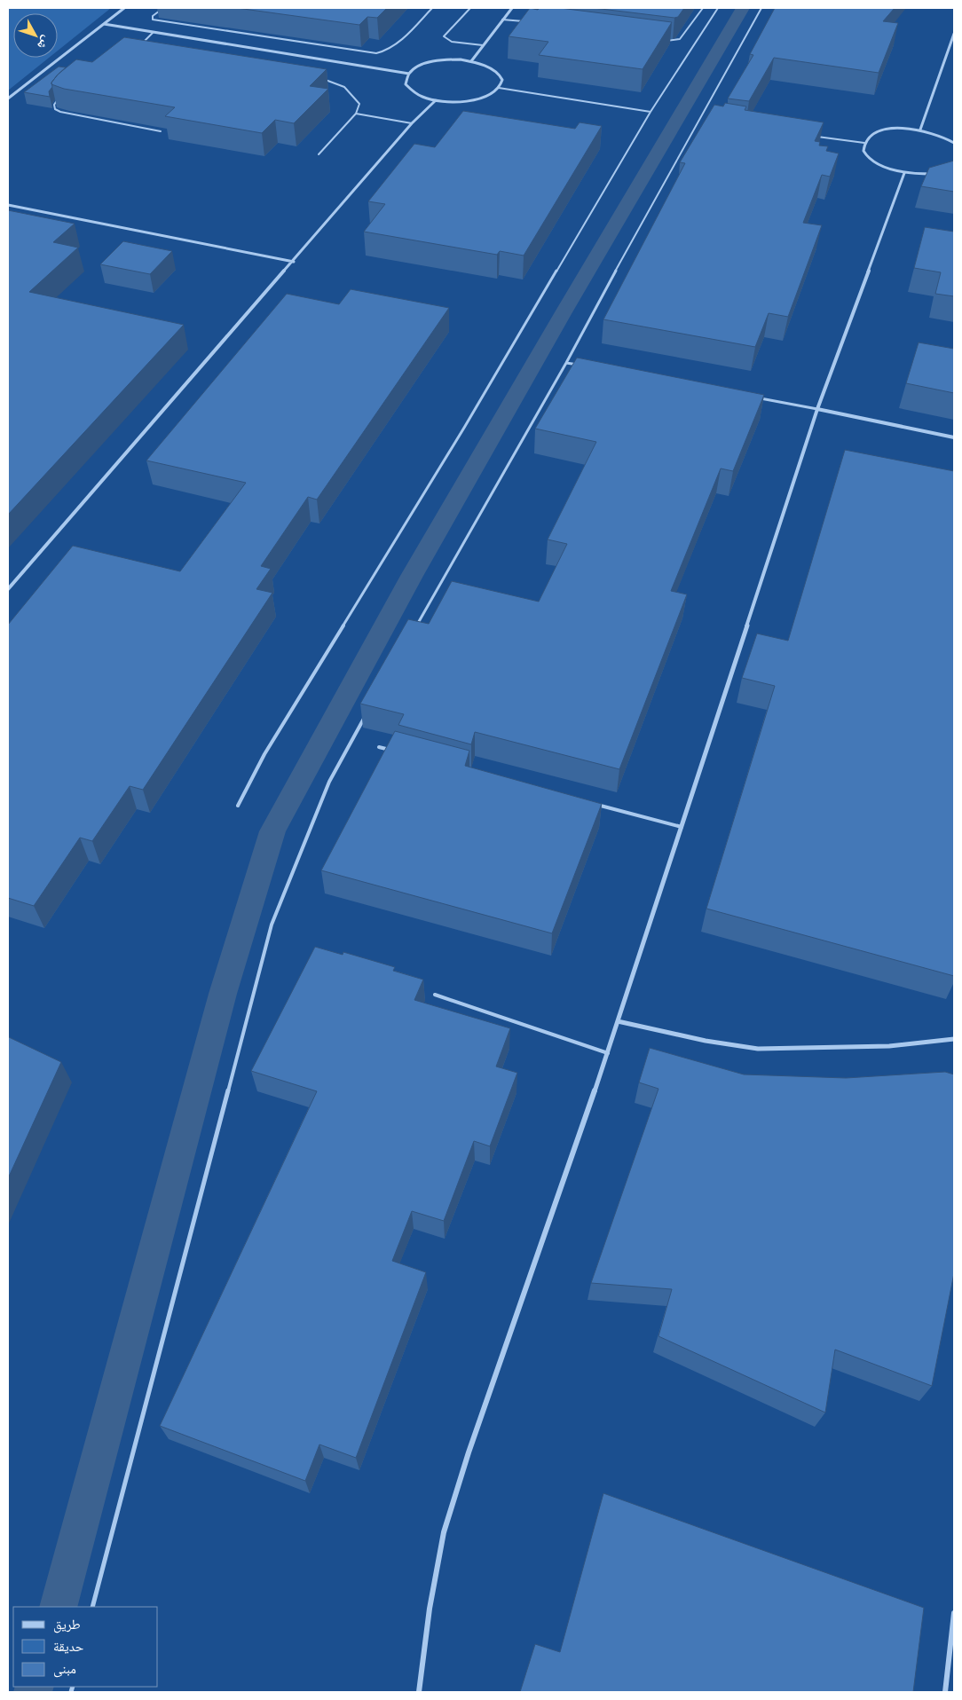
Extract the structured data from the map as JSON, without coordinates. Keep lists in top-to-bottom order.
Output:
{
  "legend": ["طريق", "حديقة", "مبنى"],
  "north": "bottom right"
}
